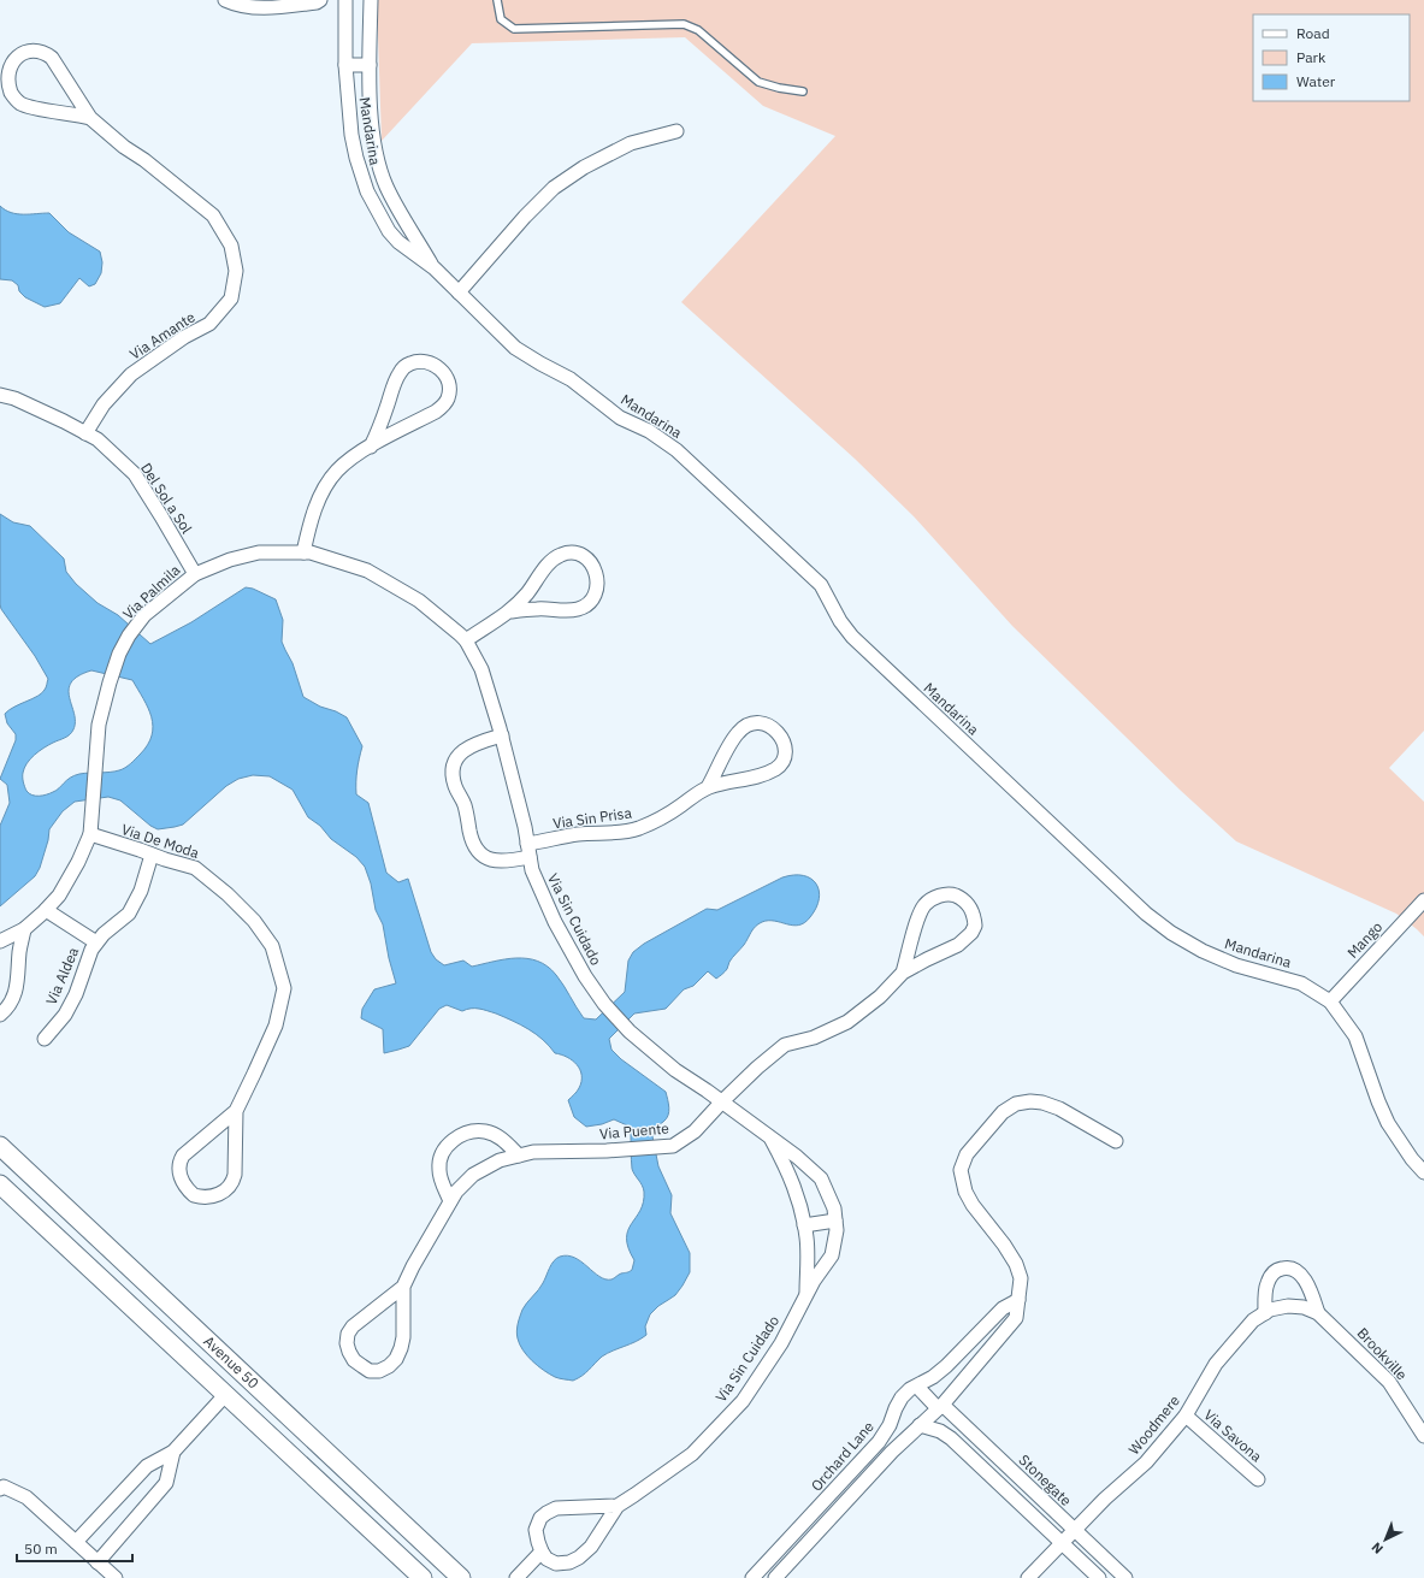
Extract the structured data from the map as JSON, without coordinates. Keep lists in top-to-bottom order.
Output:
{
  "streets": {
    "main road": ["Avenue 50"],
    "street": [
      "Mandarina",
      "Via Amante",
      "Del Sol a Sol",
      "Via Palmila",
      "Via Sin Prisa",
      "Via De Moda",
      "Via Sin Cuidado",
      "Mango",
      "Via Aldea",
      "Via Puente",
      "Brookville",
      "Woodmere",
      "Via Savona",
      "Orchard Lane",
      "Stonegate"
    ]
  },
  "crossings": [
    ["Mandarina", "Mango"],
    ["Via Amante", "Del Sol a Sol"],
    ["Del Sol a Sol", "Via Palmila"],
    ["Via Palmila", "Via De Moda"],
    ["Via Palmila", "Via Sin Cuidado"],
    ["Via Sin Prisa", "Via Sin Cuidado"],
    ["Via De Moda", "Via Aldea"],
    ["Via Sin Cuidado", "Via Puente"],
    ["Brookville", "Woodmere"],
    ["Woodmere", "Via Savona"],
    ["Woodmere", "Stonegate"],
    ["Orchard Lane", "Stonegate"]
  ],
  "legend": ["Road", "Park", "Water"],
  "scale_bar": "50 m",
  "north": "bottom left"
}
